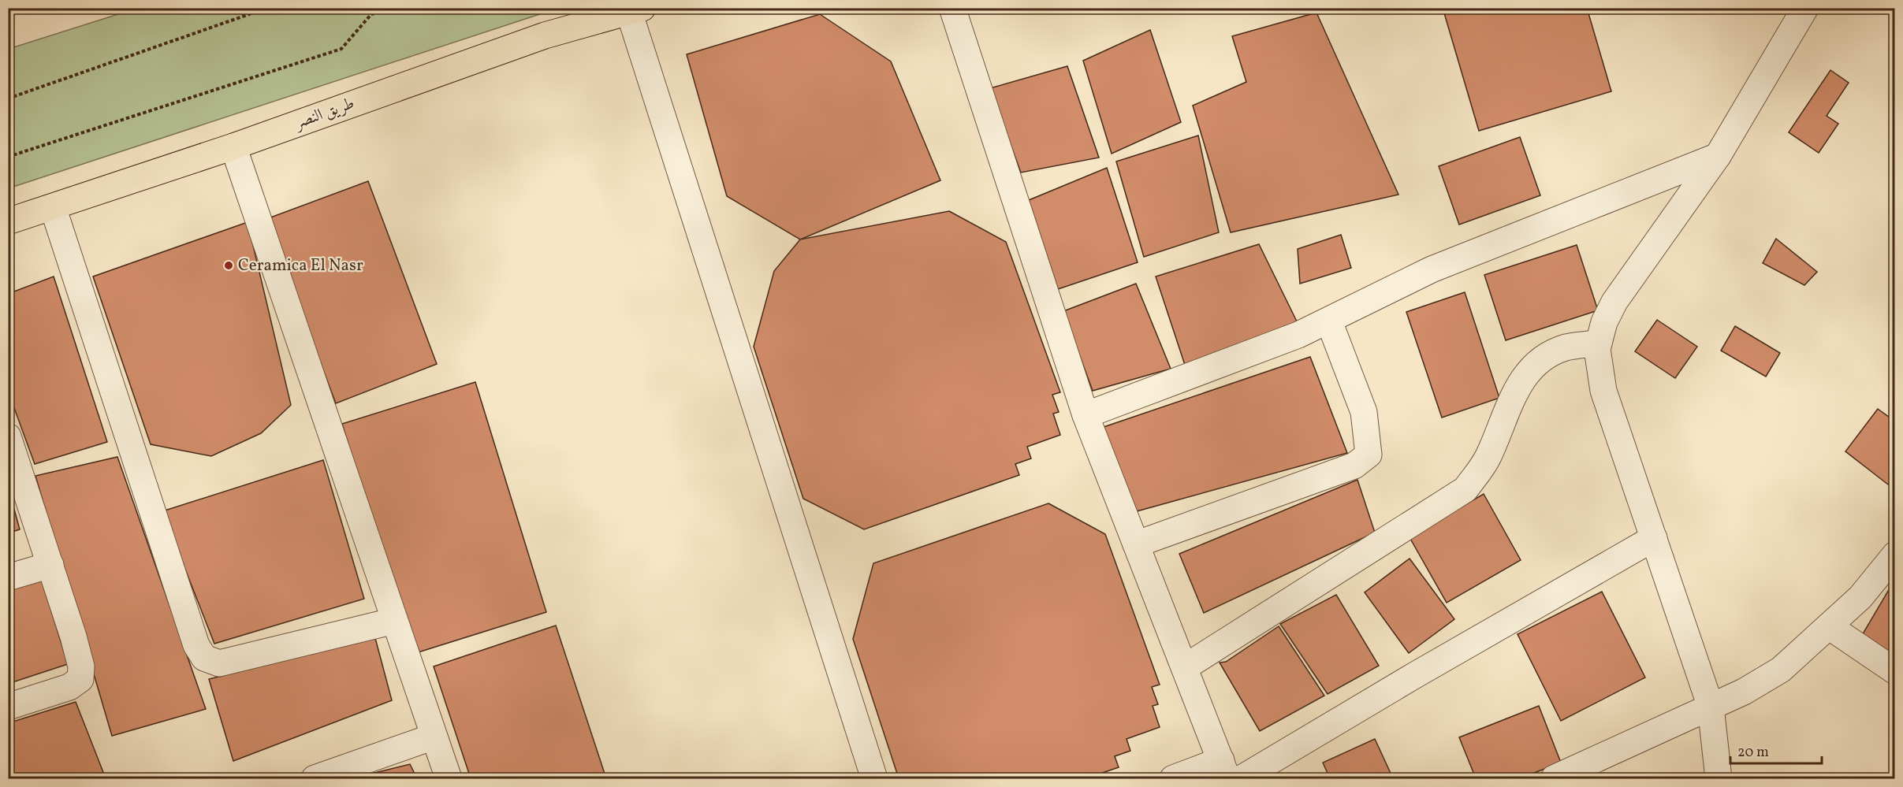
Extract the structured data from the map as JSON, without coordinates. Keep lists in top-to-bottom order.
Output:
{
  "streets": {
    "main road": ["طريق النصر"]
  },
  "places": ["Ceramica El Nasr"],
  "scale_bar": "20 m"
}
